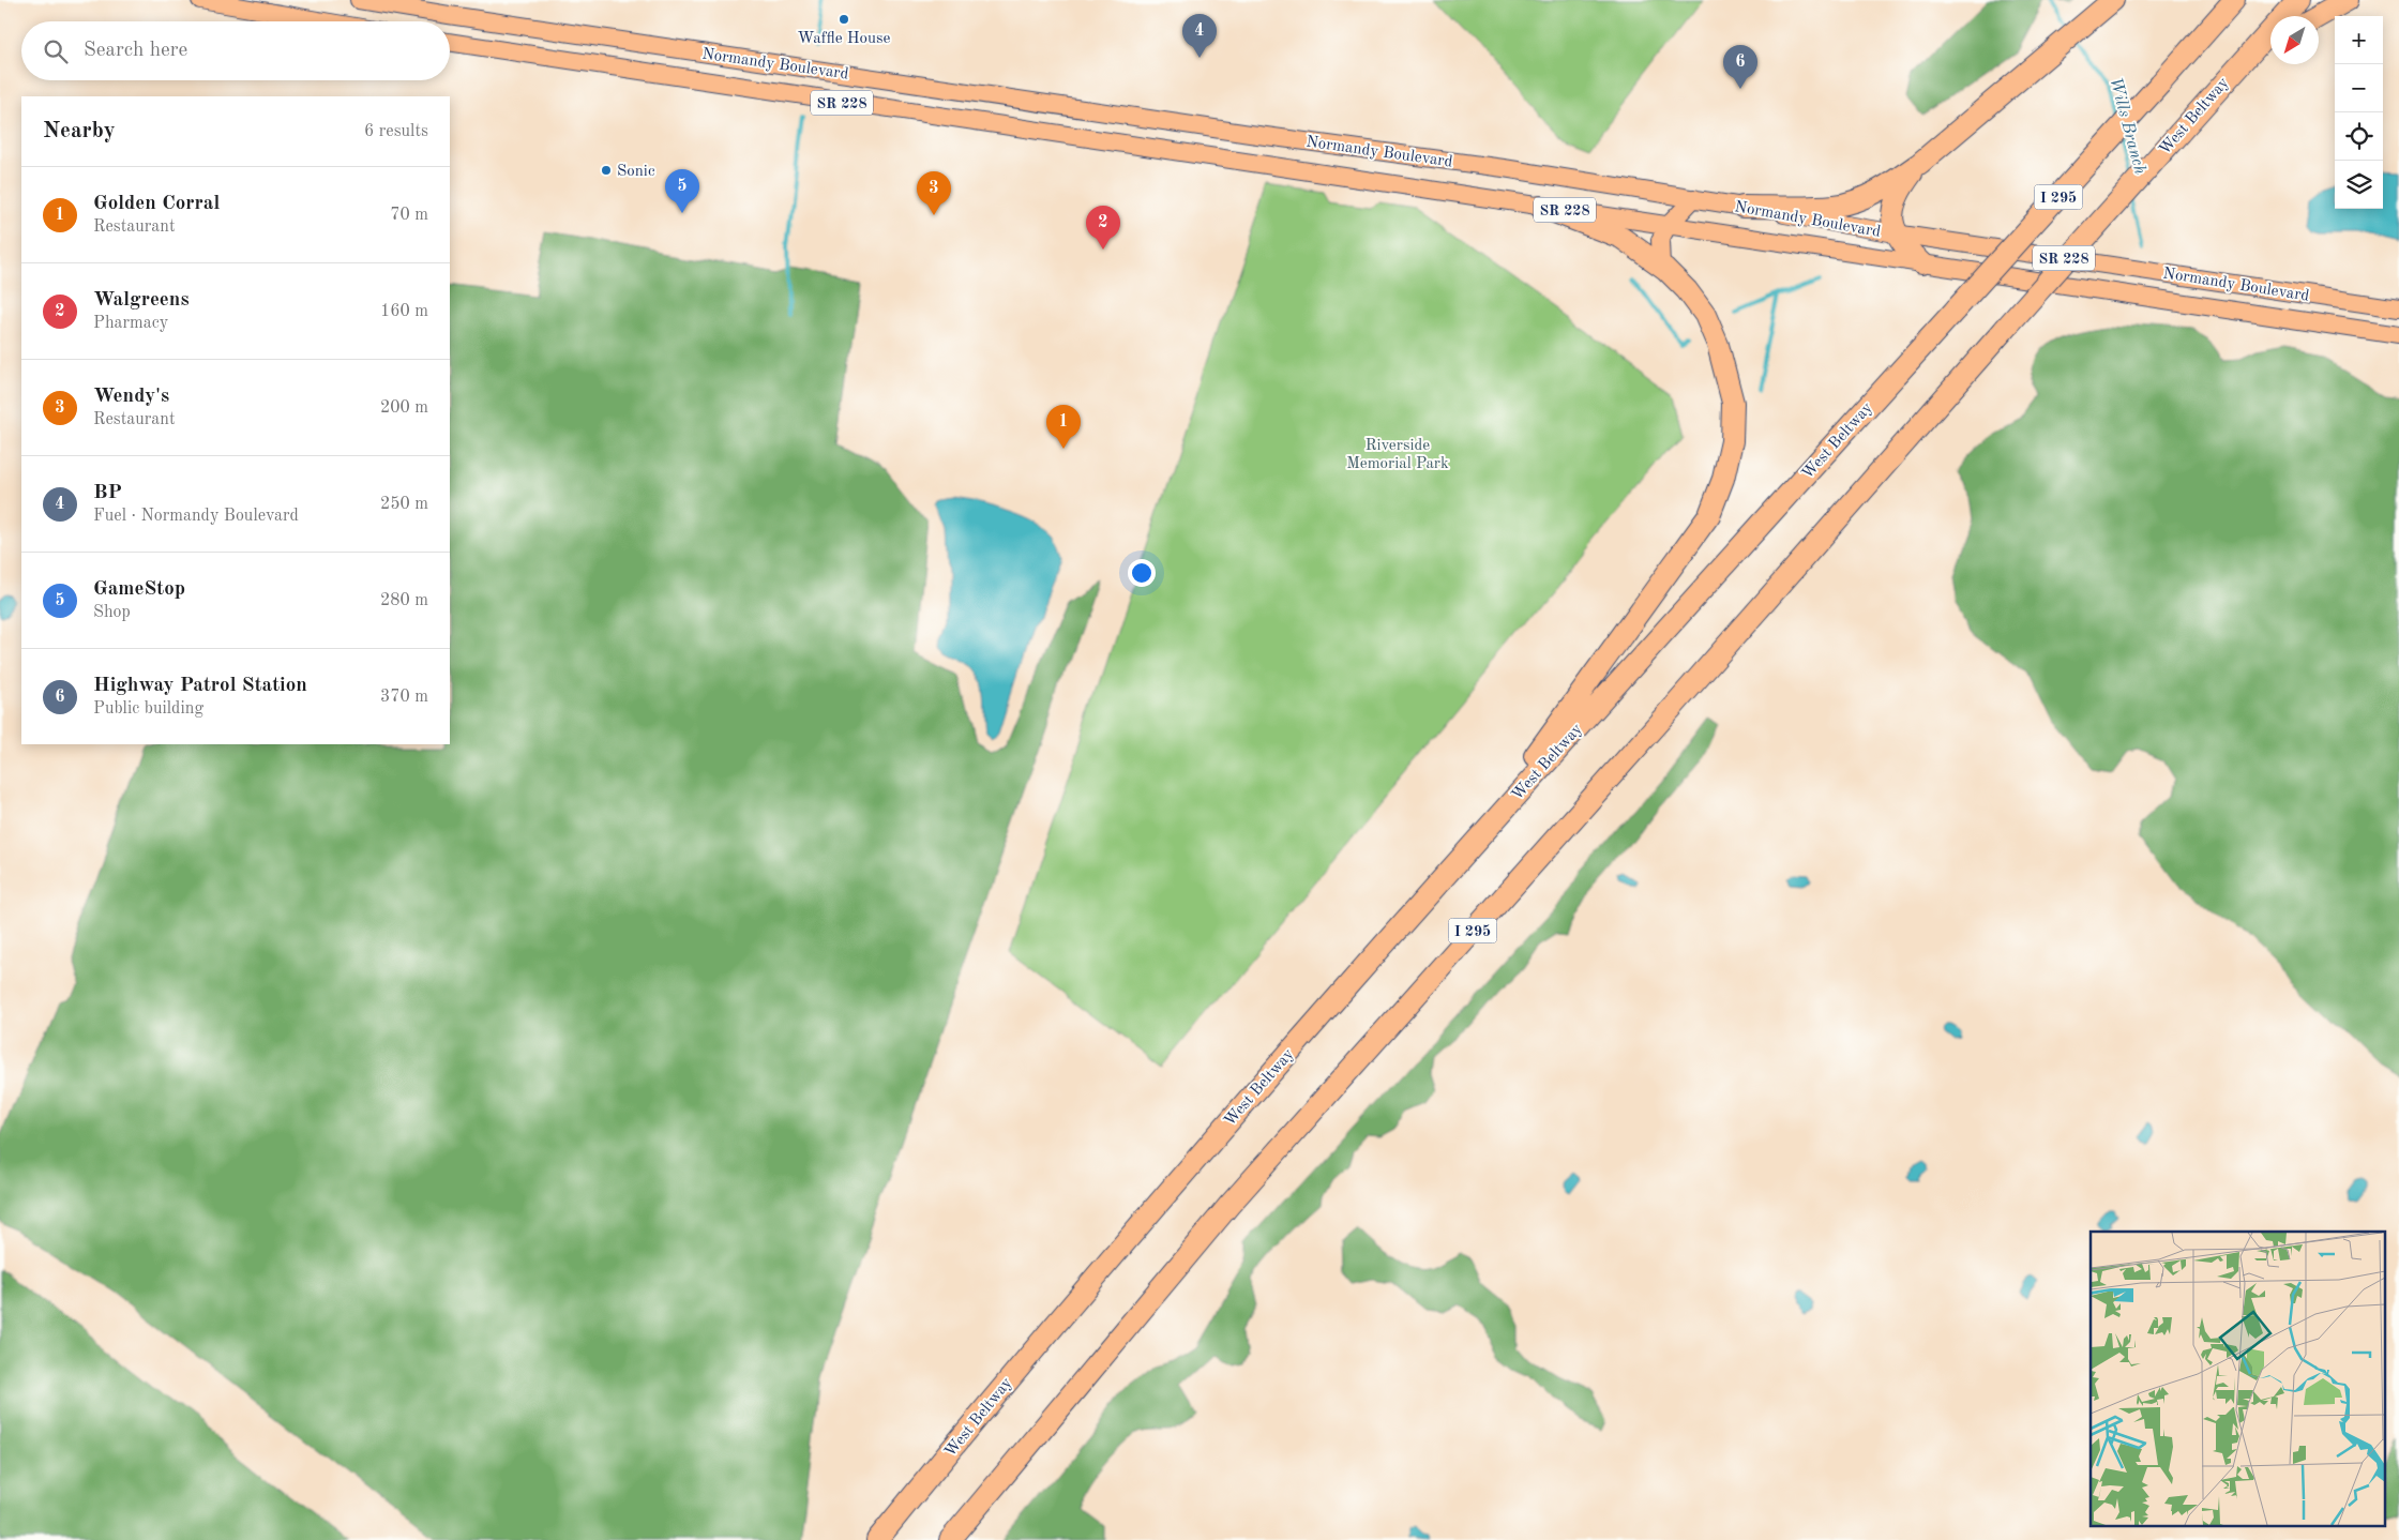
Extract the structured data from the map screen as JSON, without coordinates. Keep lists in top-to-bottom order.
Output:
{
  "streets": {
    "highway": ["West Beltway", "I 295"],
    "main road": ["Normandy Boulevard", "SR 228"]
  },
  "water": ["Wills Branch"],
  "parks": ["Riverside Memorial Park"],
  "places": ["Waffle House", "Sonic"],
  "north": "bottom left",
  "page": {
    "pins": [
      "4",
      "6",
      "5",
      "3",
      "2",
      "1"
    ],
    "map_buttons": ["+", "−"],
    "search": "Search here",
    "heading": ["Nearby", "6 results"],
    "list": [
      {
        "mark": "1",
        "name": "Golden Corral",
        "note": "Restaurant",
        "value": "70 m"
      },
      {
        "mark": "2",
        "name": "Walgreens",
        "note": "Pharmacy",
        "value": "160 m"
      },
      {
        "mark": "3",
        "name": "Wendy's",
        "note": "Restaurant",
        "value": "200 m"
      },
      {
        "mark": "4",
        "name": "BP",
        "note": "Fuel · Normandy Boulevard",
        "value": "250 m"
      },
      {
        "mark": "5",
        "name": "GameStop",
        "note": "Shop",
        "value": "280 m"
      },
      {
        "mark": "6",
        "name": "Highway Patrol Station",
        "note": "Public building",
        "value": "370 m"
      }
    ]
  }
}
